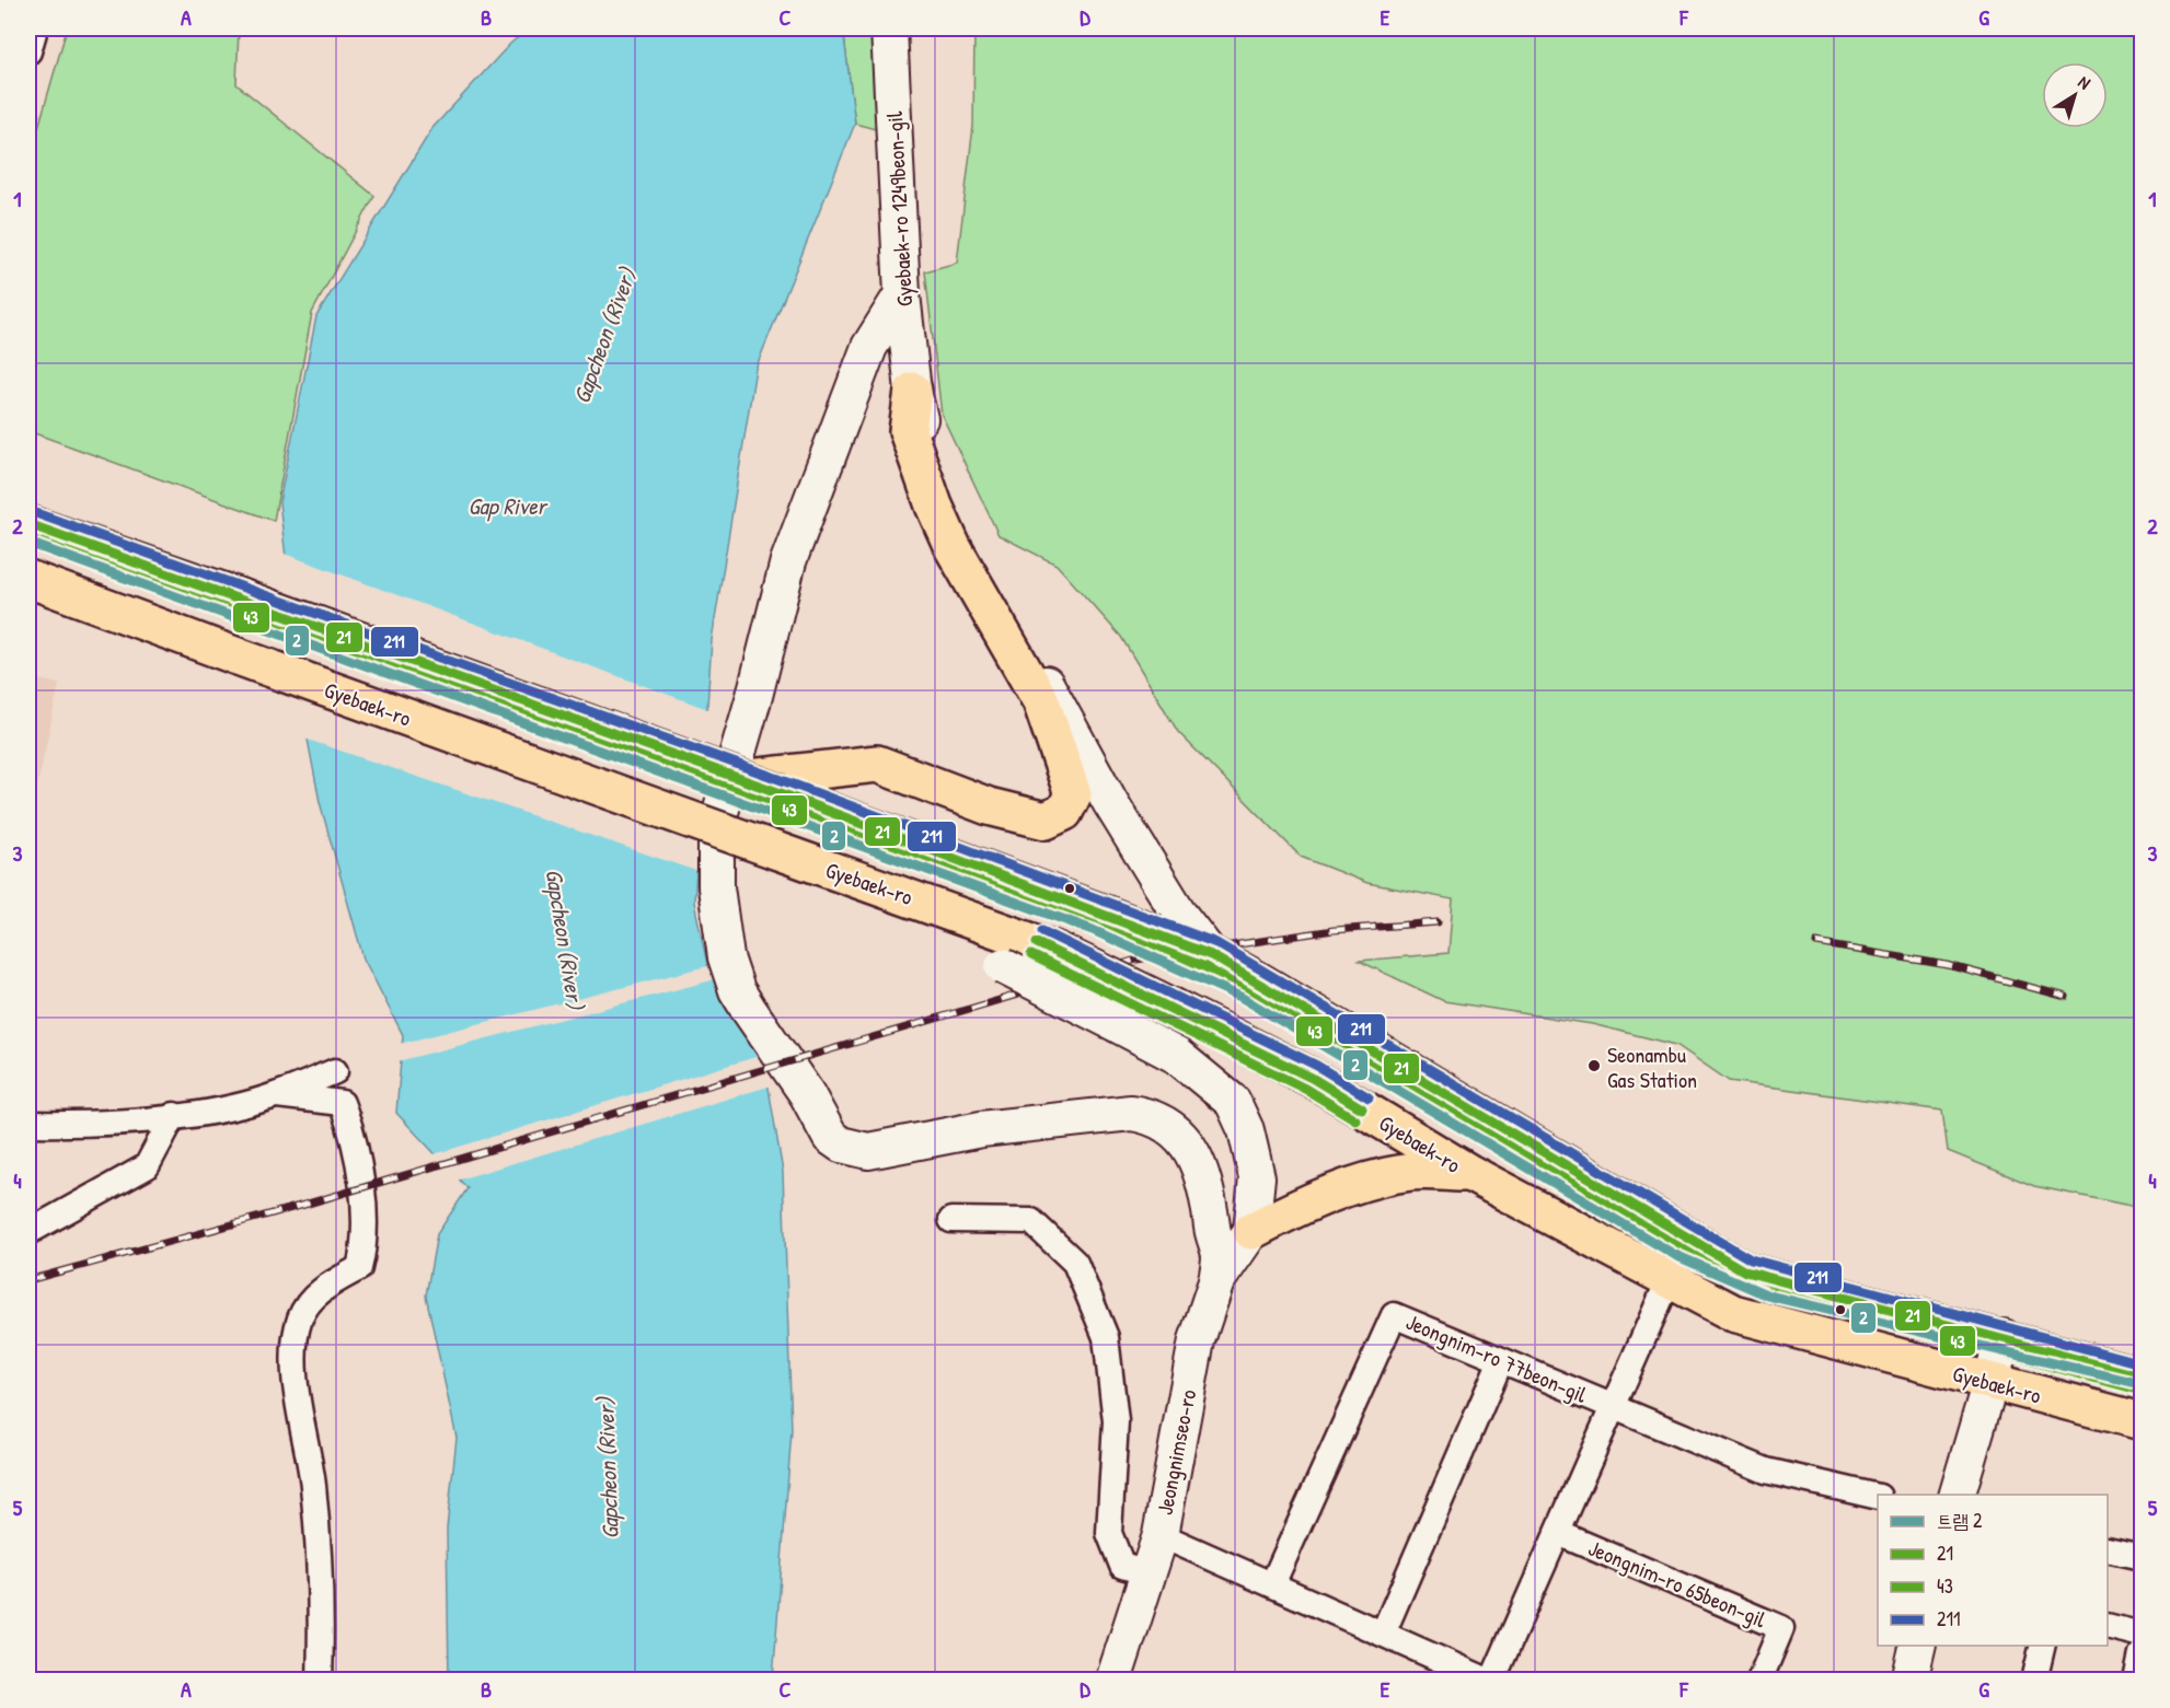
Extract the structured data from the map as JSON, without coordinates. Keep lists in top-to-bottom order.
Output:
{
  "streets": {
    "main road": ["Gyebaek-ro"],
    "street": [
      "Gyebaek-ro 1249beon-gil",
      "Jeongnim-ro 77beon-gil",
      "Jeongnimseo-ro",
      "Jeongnim-ro 65beon-gil"
    ]
  },
  "water": ["Gapcheon (River)", "Gap River"],
  "places": ["Seonambu Gas Station"],
  "lines": [
    "transit line 211",
    "transit line 21",
    "transit line 43",
    "tram line 2"
  ],
  "legend": [
    "트램 2",
    "21",
    "43",
    "211"
  ],
  "north": "top right",
  "grid": {
    "columns": [
      "A",
      "B",
      "C",
      "D",
      "E",
      "F",
      "G"
    ],
    "rows": [
      "1",
      "2",
      "3",
      "4",
      "5"
    ]
  }
}
